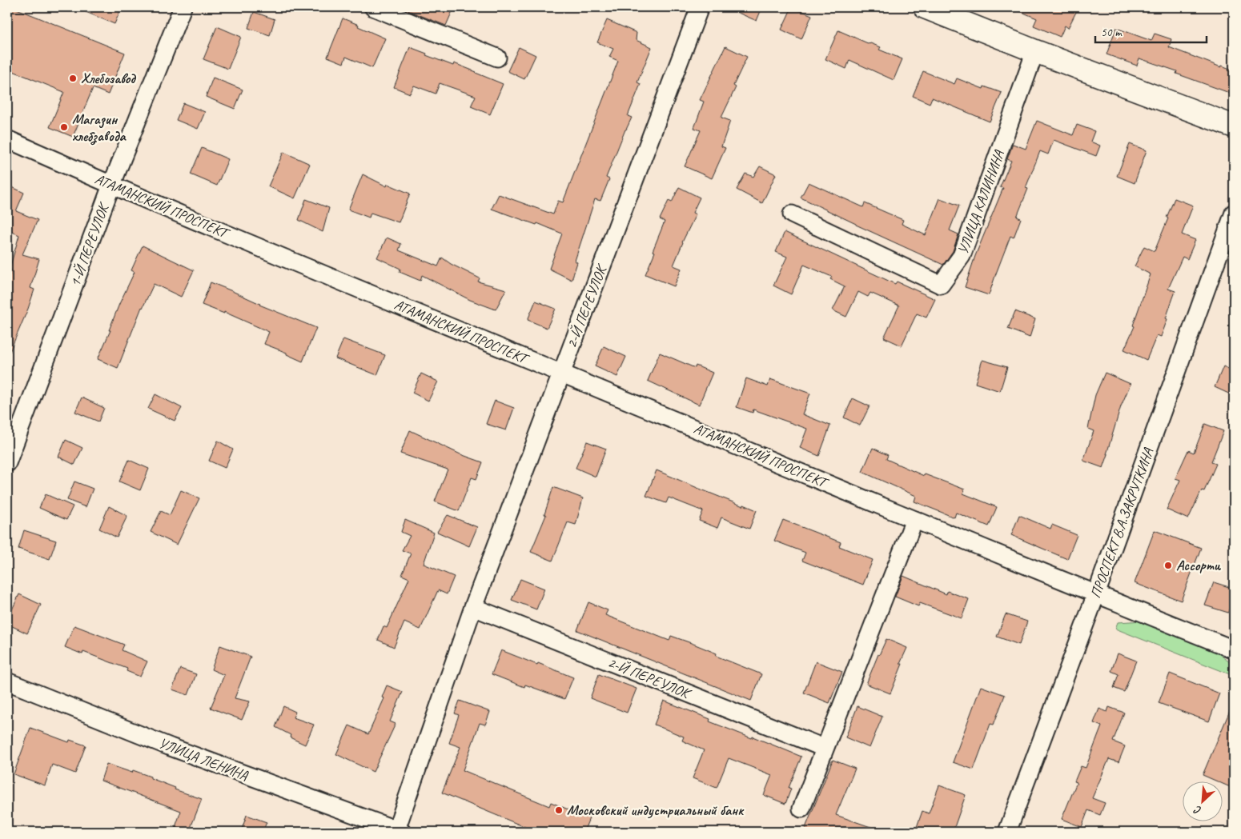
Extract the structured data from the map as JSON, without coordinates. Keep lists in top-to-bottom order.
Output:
{
  "streets": {
    "street": [
      "УЛИЦА КАЛИНИНА",
      "АТАМАНСКИЙ ПРОСПЕКТ",
      "1-Й ПЕРЕУЛОК",
      "2-Й ПЕРЕУЛОК",
      "ПРОСПЕКТ В.А.ЗАКРУТКИНА",
      "УЛИЦА ЛЕНИНА"
    ]
  },
  "crossings": [
    ["АТАМАНСКИЙ ПРОСПЕКТ", "1-Й ПЕРЕУЛОК"],
    ["АТАМАНСКИЙ ПРОСПЕКТ", "2-Й ПЕРЕУЛОК"],
    ["АТАМАНСКИЙ ПРОСПЕКТ", "ПРОСПЕКТ В.А.ЗАКРУТКИНА"],
    ["2-Й ПЕРЕУЛОК", "УЛИЦА ЛЕНИНА"]
  ],
  "places": [
    "Хлебозавод",
    "Магазин хлебзавода",
    "Ассорти",
    "Московский индустриальный банк"
  ],
  "scale_bar": "50 m",
  "north": "bottom left"
}
